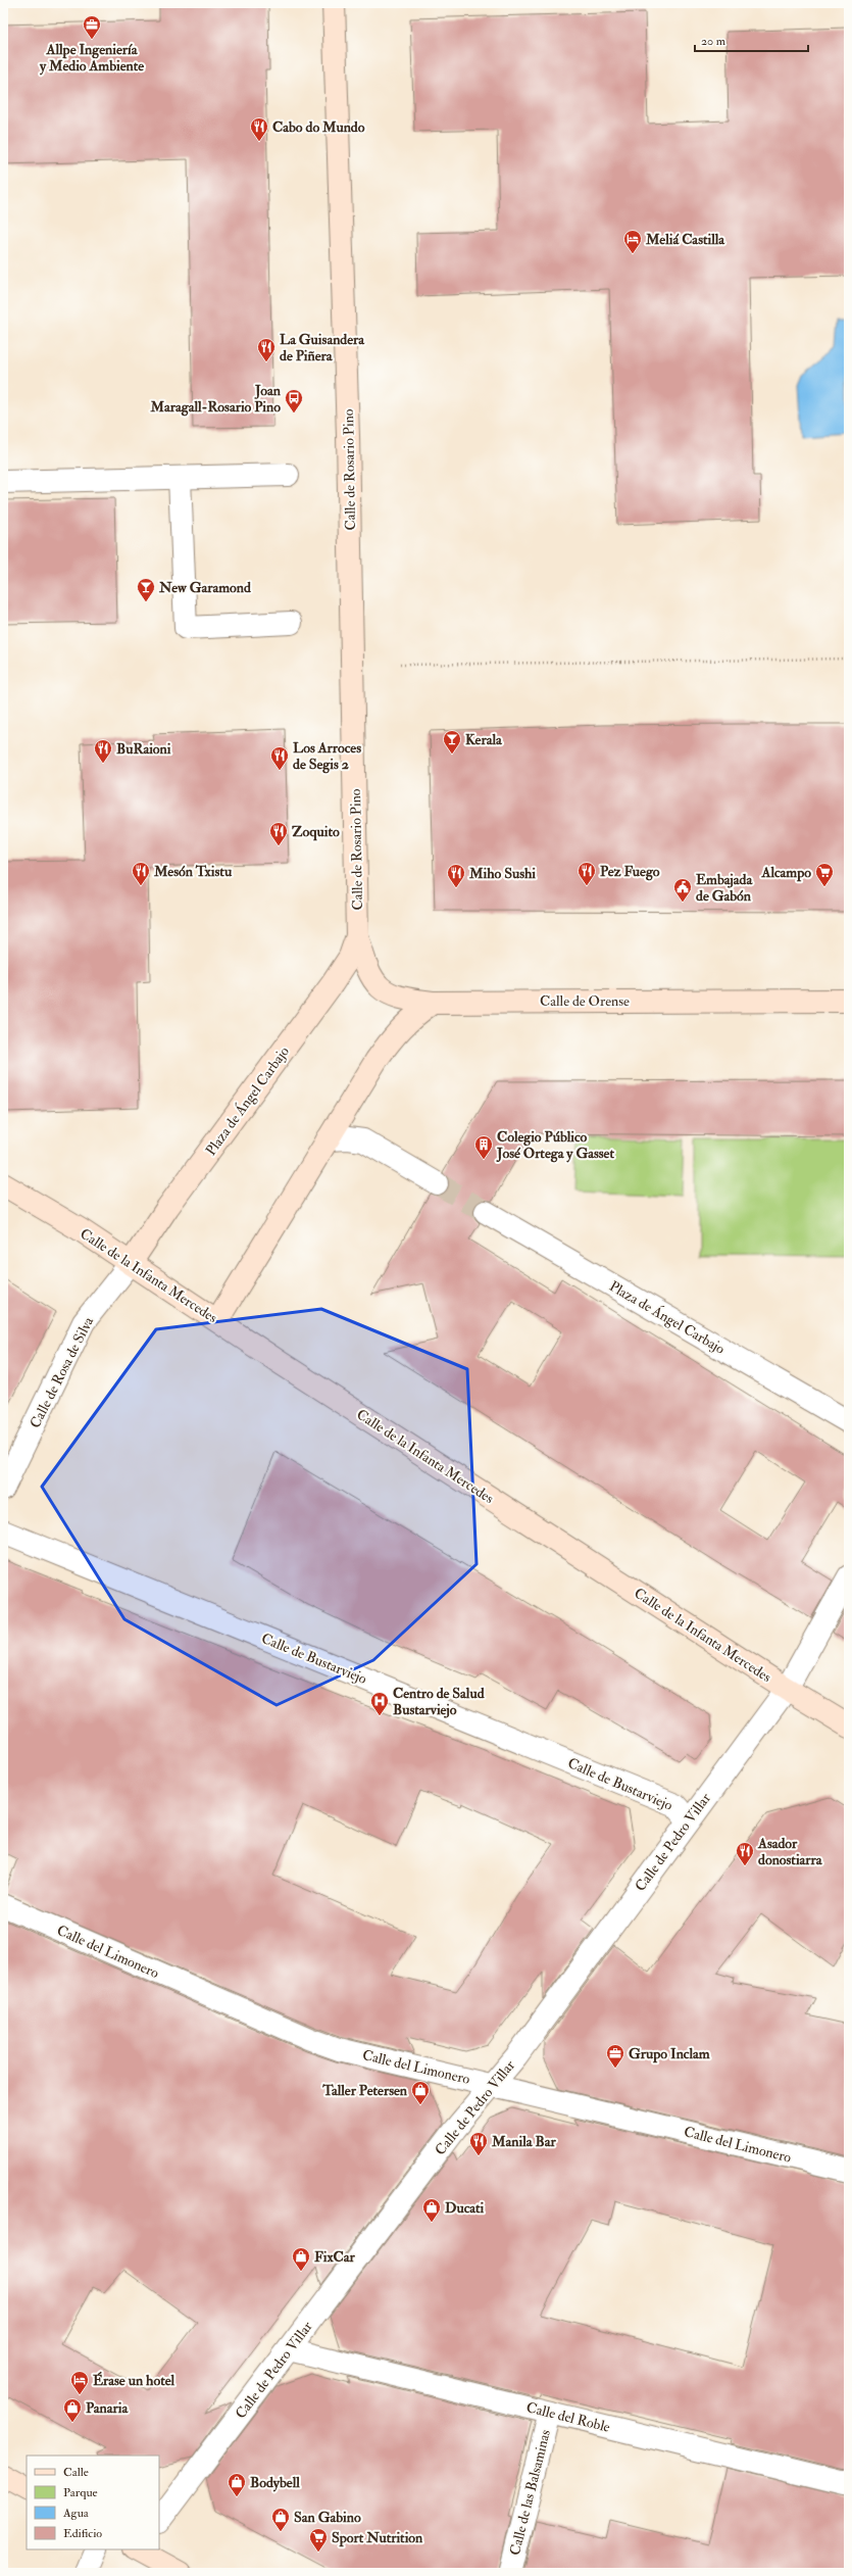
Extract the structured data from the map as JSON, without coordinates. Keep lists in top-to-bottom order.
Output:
{
  "streets": {
    "street": [
      "Calle de Rosario Pino",
      "Calle de Orense",
      "Plaza de Ángel Carbajo",
      "Calle de la Infanta Mercedes",
      "Calle de Rosa de Silva",
      "Calle de Bustarviejo",
      "Calle de Pedro Villar",
      "Calle del Limonero",
      "Calle del Roble",
      "Calle de las Balsaminas"
    ]
  },
  "crossings": [
    ["Calle de Rosario Pino", "Calle de Orense"],
    ["Calle de Rosario Pino", "Plaza de Ángel Carbajo"],
    ["Calle de Orense", "Plaza de Ángel Carbajo"],
    ["Plaza de Ángel Carbajo", "Calle de la Infanta Mercedes"],
    ["Plaza de Ángel Carbajo", "Calle de Rosa de Silva"],
    ["Calle de la Infanta Mercedes", "Calle de Rosa de Silva"],
    ["Calle de la Infanta Mercedes", "Calle de Pedro Villar"],
    ["Calle de Bustarviejo", "Calle de Pedro Villar"],
    ["Calle de Pedro Villar", "Calle del Limonero"],
    ["Calle de Pedro Villar", "Calle del Roble"],
    ["Calle del Roble", "Calle de las Balsaminas"]
  ],
  "places": {
    "office": ["Allpe Ingeniería y Medio Ambiente", "Grupo Inclam"],
    "restaurant": [
      "Cabo do Mundo",
      "La Guisandera de Piñera",
      "BuRaioni",
      "Los Arroces de Segis 2",
      "Zoquito",
      "Mesón Txistu",
      "Pez Fuego",
      "Miho Sushi",
      "Asador donostiarra",
      "Manila Bar"
    ],
    "hotel": ["Meliá Castilla", "Érase un hotel"],
    "bus stop": ["Joan Maragall-Rosario Pino"],
    "bar": ["New Garamond", "Kerala"],
    "supermarket": ["Alcampo", "Sport Nutrition"],
    "public building": ["Embajada de Gabón"],
    "building": ["Colegio Público José Ortega y Gasset"],
    "hospital": ["Centro de Salud Bustarviejo"],
    "shop": [
      "Taller Petersen",
      "Ducati",
      "FixCar",
      "Panaria",
      "Bodybell",
      "San Gabino"
    ]
  },
  "legend": [
    "Calle",
    "Parque",
    "Agua",
    "Edificio"
  ],
  "scale_bar": "20 m"
}
